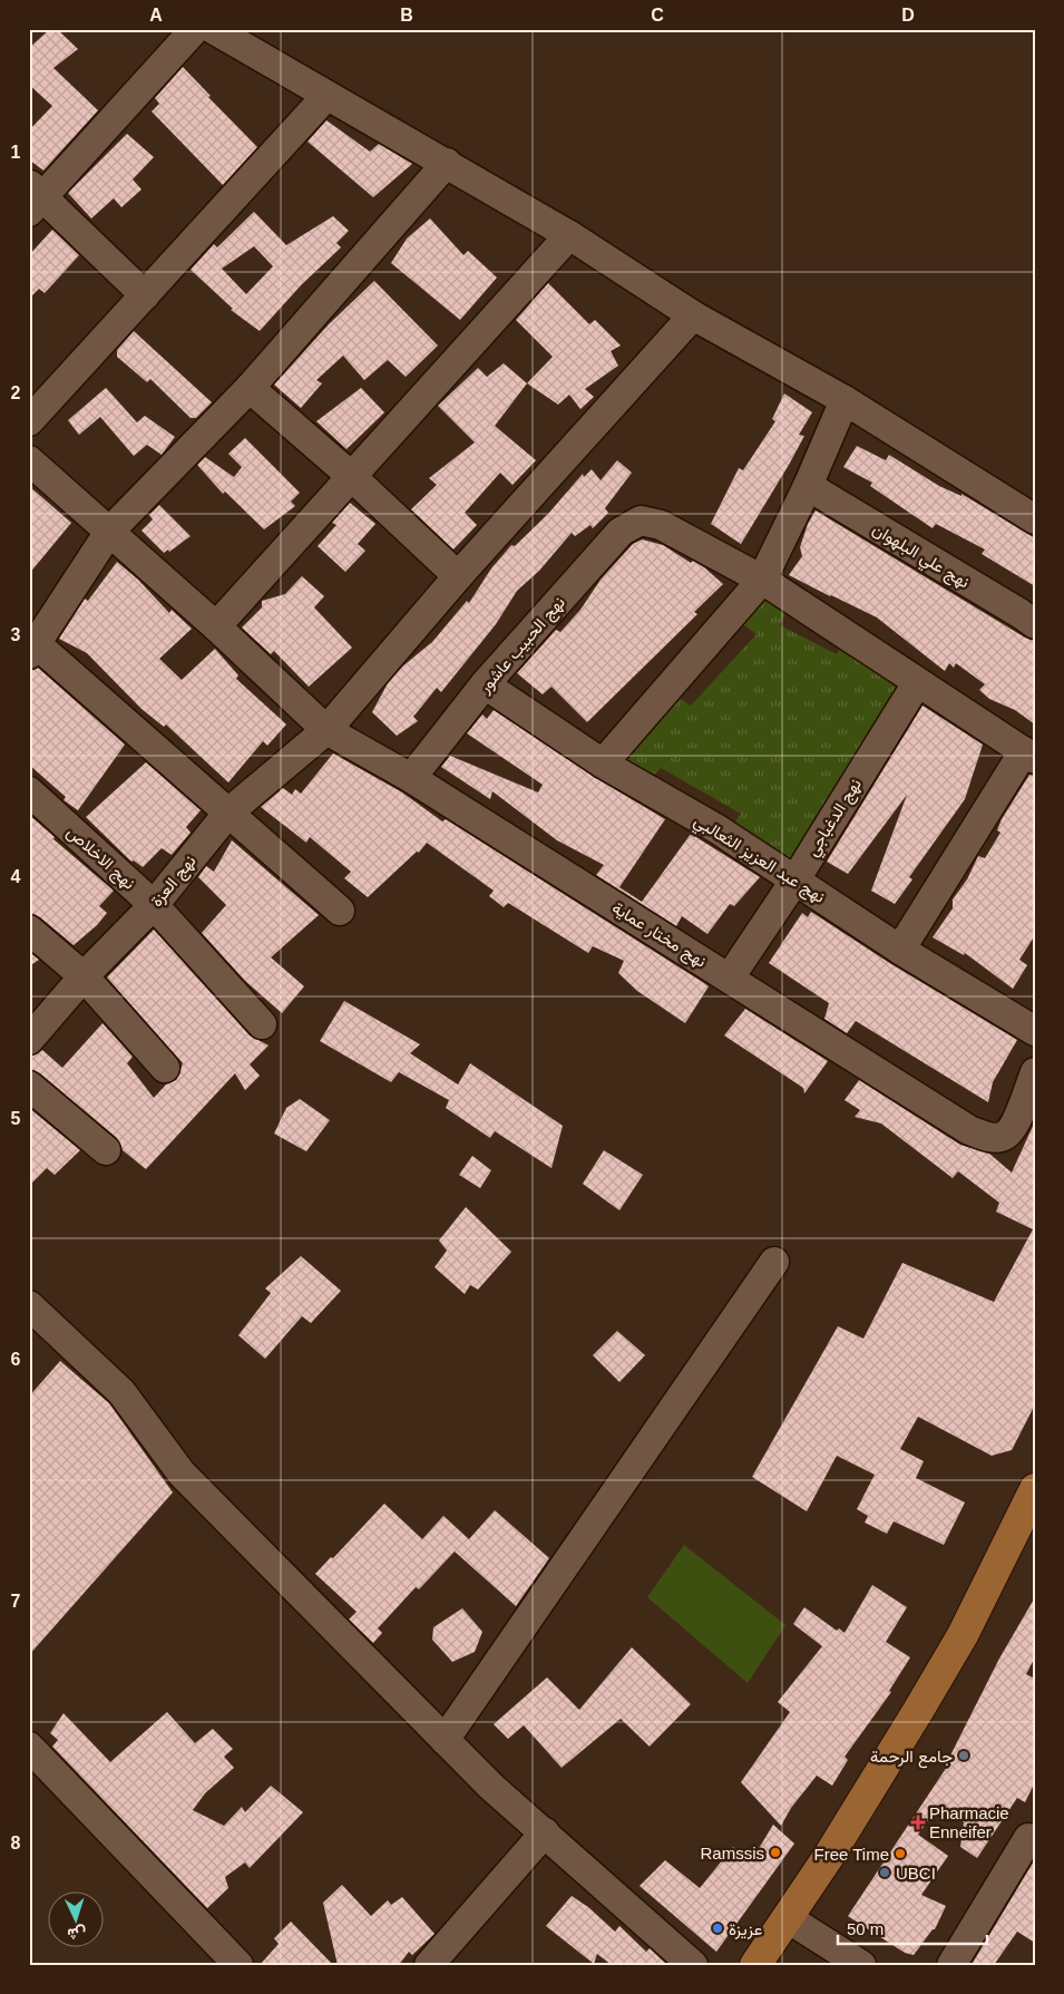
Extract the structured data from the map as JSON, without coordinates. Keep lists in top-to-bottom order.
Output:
{
  "streets": {
    "street": [
      "نهج علي البلهوان",
      "نهج الحبيب عاشور",
      "نهج الدغباجي",
      "نهج الاخلاص",
      "نهج عبد العزيز الثعالبي",
      "نهج العزة",
      "نهج مختار عماية"
    ]
  },
  "crossings": [
    ["نهج الحبيب عاشور", "نهج عبد العزيز الثعالبي"],
    ["نهج الحبيب عاشور", "نهج مختار عماية"],
    ["نهج الدغباجي", "نهج عبد العزيز الثعالبي"],
    ["نهج الدغباجي", "نهج مختار عماية"],
    ["نهج الاخلاص", "نهج العزة"],
    ["نهج العزة", "نهج مختار عماية"]
  ],
  "places": {
    "other": [
      "جامع الرحمة",
      "Ramssis",
      "Free Time",
      "UBCI",
      "عزيزة"
    ],
    "health": ["Pharmacie Enneifer"]
  },
  "scale_bar": "50 m",
  "north": "bottom",
  "grid": {
    "columns": [
      "A",
      "B",
      "C",
      "D"
    ],
    "rows": [
      "1",
      "2",
      "3",
      "4",
      "5",
      "6",
      "7",
      "8"
    ]
  }
}
